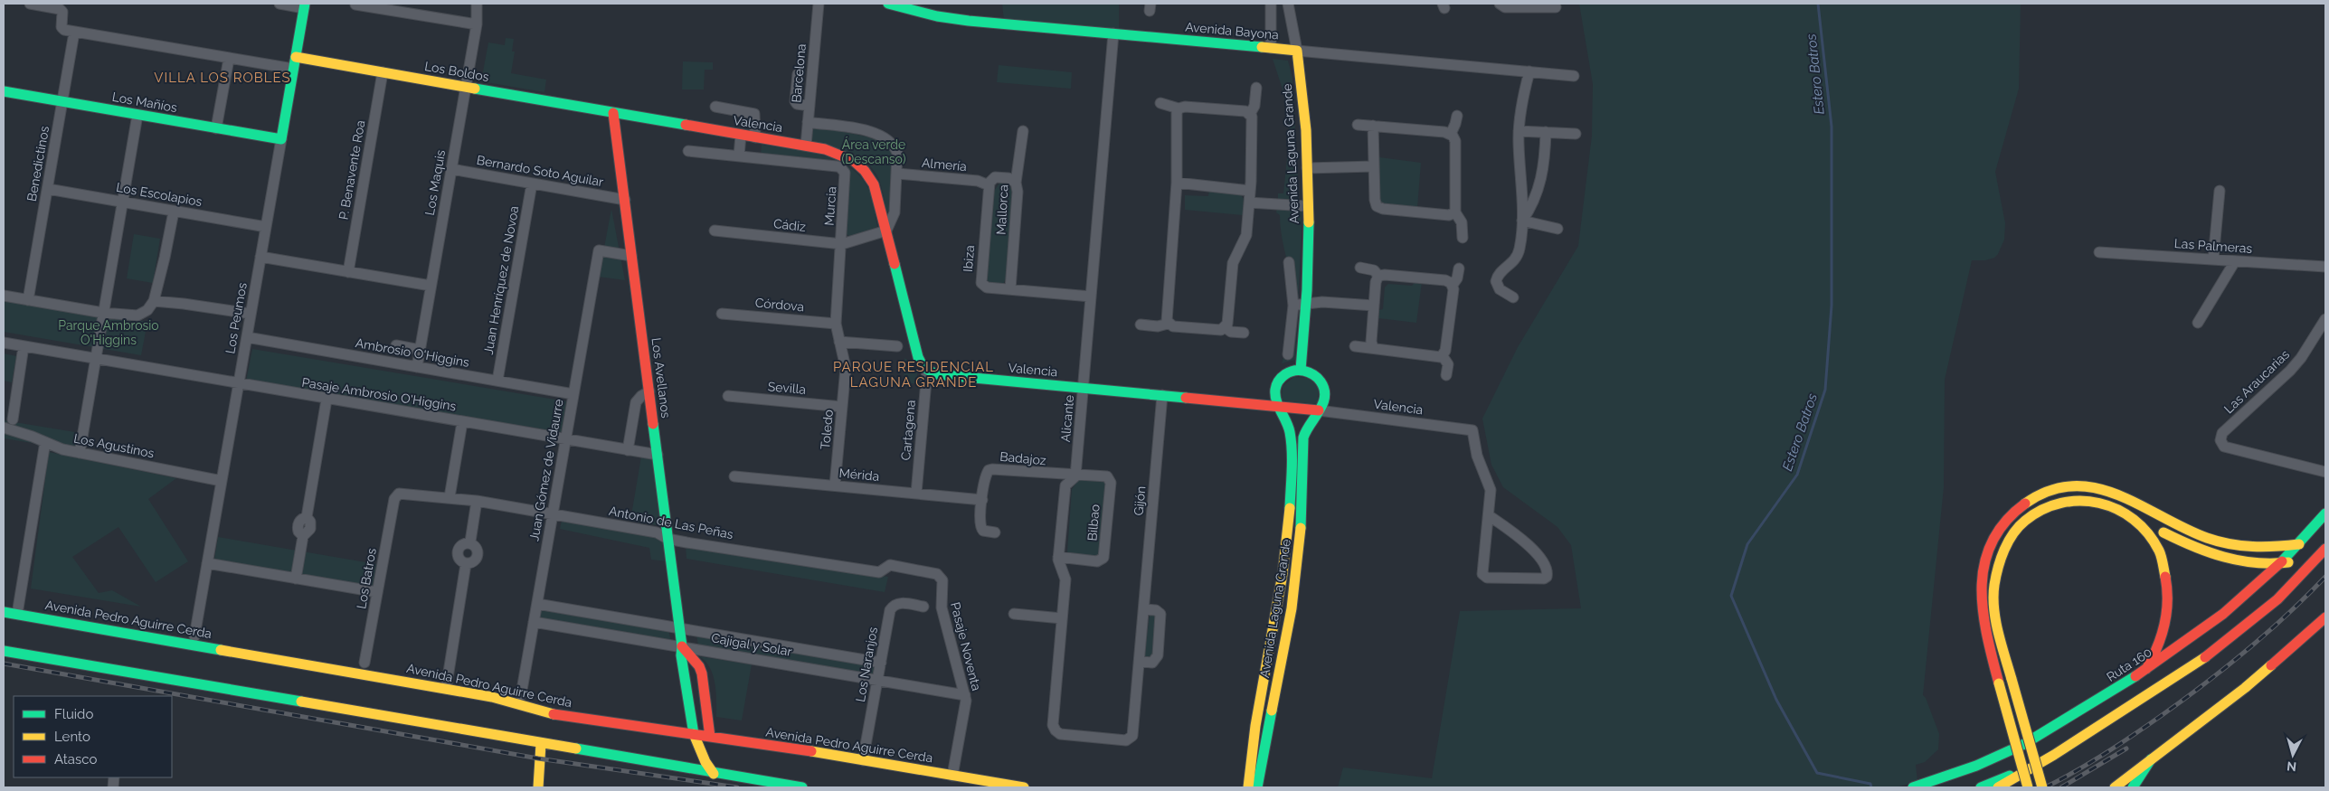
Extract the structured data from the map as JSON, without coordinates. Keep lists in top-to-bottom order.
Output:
{
  "streets": {
    "main road": [
      "Avenida Bayona",
      "Los Boldos",
      "Los Mañíos",
      "Valencia",
      "Avenida Laguna Grande",
      "Los Peumos",
      "Los Avellanos",
      "Avenida Pedro Aguirre Cerda",
      "Ruta 160"
    ],
    "street": [
      "Barcelona",
      "Benedictinos",
      "Almería",
      "P. Benavente Roa",
      "Bernardo Soto Aguilar",
      "Los Maquis",
      "Los Escolapios",
      "Murcia",
      "Mallorca",
      "Cádiz",
      "Las Palmeras",
      "Ibiza",
      "Juan Henríquez de Novoa",
      "Córdova",
      "Ambrosio O'Higgins",
      "Las Araucarias",
      "Sevilla",
      "Pasaje Ambrosio O'Higgins",
      "Alicante",
      "Toledo",
      "Cartagena",
      "Los Agustinos",
      "Badajoz",
      "Juan Gómez de Vidaurre",
      "Mérida",
      "Gijón",
      "Antonio de Las Peñas",
      "Bilbao",
      "Los Batros",
      "Cajigal y Solar",
      "Pasaje Noventa",
      "Los Naranjos"
    ]
  },
  "crossings": [
    ["Avenida Bayona", "Avenida Laguna Grande"],
    ["Avenida Bayona", "Alicante"],
    ["Los Boldos", "Valencia"],
    ["Los Boldos", "P. Benavente Roa"],
    ["Los Boldos", "Los Maquis"],
    ["Los Boldos", "Los Peumos"],
    ["Los Boldos", "Los Avellanos"],
    ["Barcelona", "Valencia"],
    ["Los Mañíos", "Benedictinos"],
    ["Los Mañíos", "Los Peumos"],
    ["Valencia", "Avenida Laguna Grande"],
    ["Valencia", "Cádiz"],
    ["Valencia", "Los Avellanos"],
    ["Valencia", "Alicante"],
    ["Valencia", "Cartagena"],
    ["Valencia", "Gijón"],
    ["Benedictinos", "Los Escolapios"],
    ["Almería", "Ibiza"],
    ["Bernardo Soto Aguilar", "Los Maquis"],
    ["Bernardo Soto Aguilar", "Juan Henríquez de Novoa"],
    ["Bernardo Soto Aguilar", "Los Avellanos"],
    ["Los Maquis", "Ambrosio O'Higgins"],
    ["Los Escolapios", "Los Peumos"],
    ["Murcia", "Cádiz"],
    ["Murcia", "Córdova"],
    ["Murcia", "Toledo"],
    ["Mallorca", "Ibiza"],
    ["Ibiza", "Alicante"],
    ["Juan Henríquez de Novoa", "Ambrosio O'Higgins"],
    ["Córdova", "Toledo"],
    ["Los Peumos", "Ambrosio O'Higgins"],
    ["Los Peumos", "Pasaje Ambrosio O'Higgins"],
    ["Los Peumos", "Los Agustinos"],
    ["Ambrosio O'Higgins", "Juan Gómez de Vidaurre"],
    ["Los Avellanos", "Pasaje Ambrosio O'Higgins"],
    ["Los Avellanos", "Juan Gómez de Vidaurre"],
    ["Los Avellanos", "Antonio de Las Peñas"],
    ["Los Avellanos", "Avenida Pedro Aguirre Cerda"],
    ["Los Avellanos", "Cajigal y Solar"],
    ["Sevilla", "Toledo"],
    ["Pasaje Ambrosio O'Higgins", "Juan Gómez de Vidaurre"],
    ["Alicante", "Badajoz"],
    ["Alicante", "Gijón"],
    ["Alicante", "Bilbao"],
    ["Toledo", "Mérida"],
    ["Cartagena", "Mérida"],
    ["Badajoz", "Mérida"],
    ["Badajoz", "Bilbao"],
    ["Juan Gómez de Vidaurre", "Antonio de Las Peñas"],
    ["Juan Gómez de Vidaurre", "Cajigal y Solar"],
    ["Antonio de Las Peñas", "Los Batros"],
    ["Antonio de Las Peñas", "Pasaje Noventa"],
    ["Avenida Pedro Aguirre Cerda", "Pasaje Noventa"],
    ["Avenida Pedro Aguirre Cerda", "Los Naranjos"],
    ["Cajigal y Solar", "Pasaje Noventa"],
    ["Cajigal y Solar", "Los Naranjos"]
  ],
  "districts": ["VILLA LOS ROBLES", "PARQUE RESIDENCIAL LAGUNA GRANDE"],
  "water": ["Estero Batros"],
  "parks": ["Área verde (Descanso)", "Parque Ambrosio O'Higgins"],
  "legend": ["Fluido", "Lento", "Atasco"],
  "north": "bottom"
}
